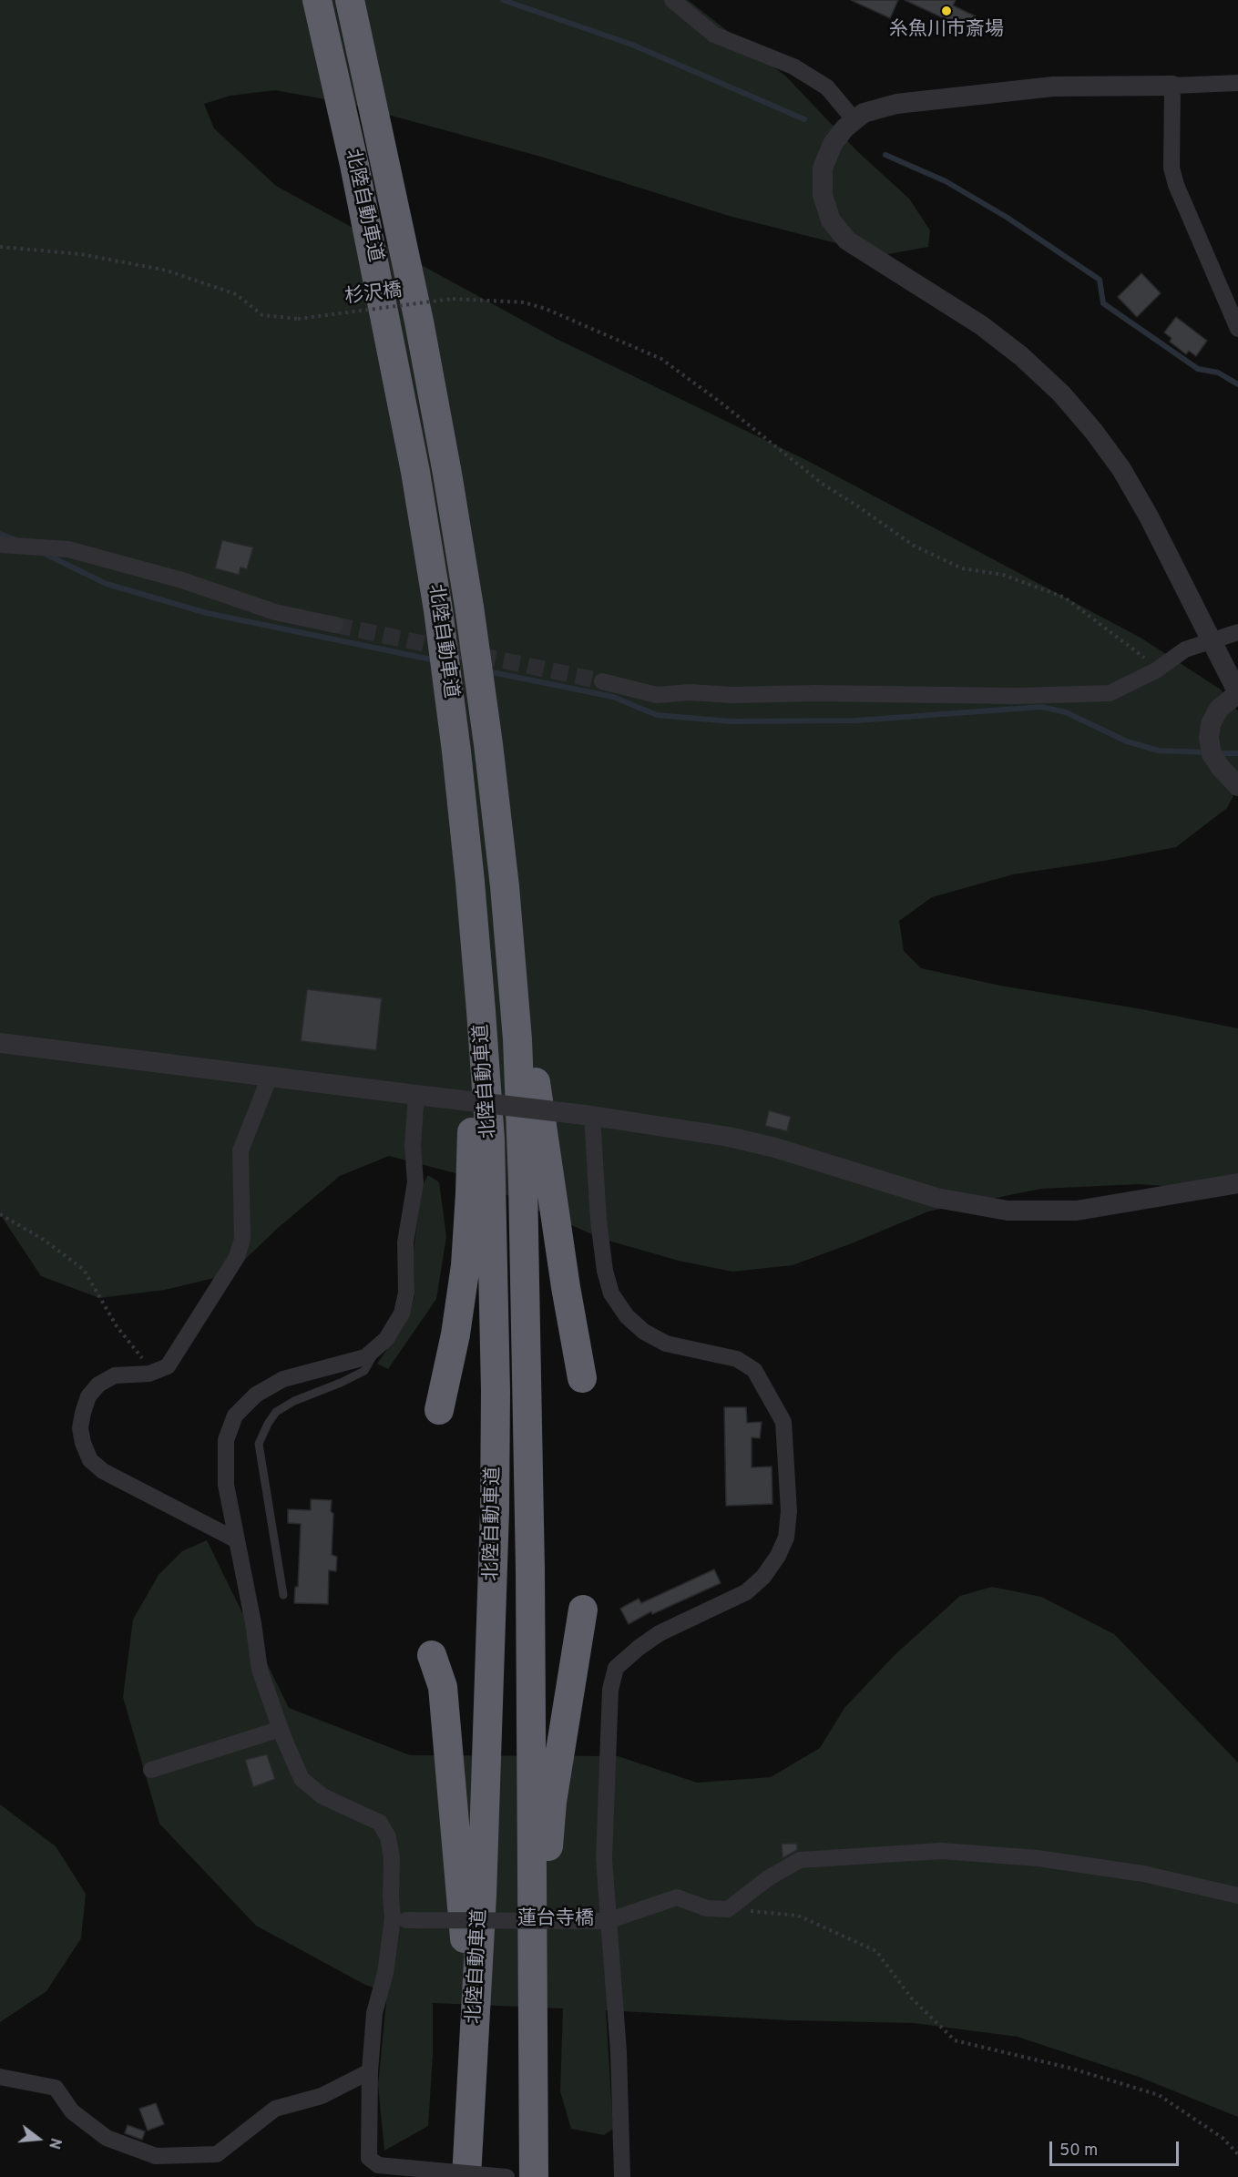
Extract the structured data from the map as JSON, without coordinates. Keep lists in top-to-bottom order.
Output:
{
  "streets": {
    "highway": ["北陸自動車道"],
    "street": ["蓮台寺橋"],
    "path": ["杉沢橋"]
  },
  "places": ["糸魚川市斎場"],
  "scale_bar": "50 m",
  "north": "right"
}
